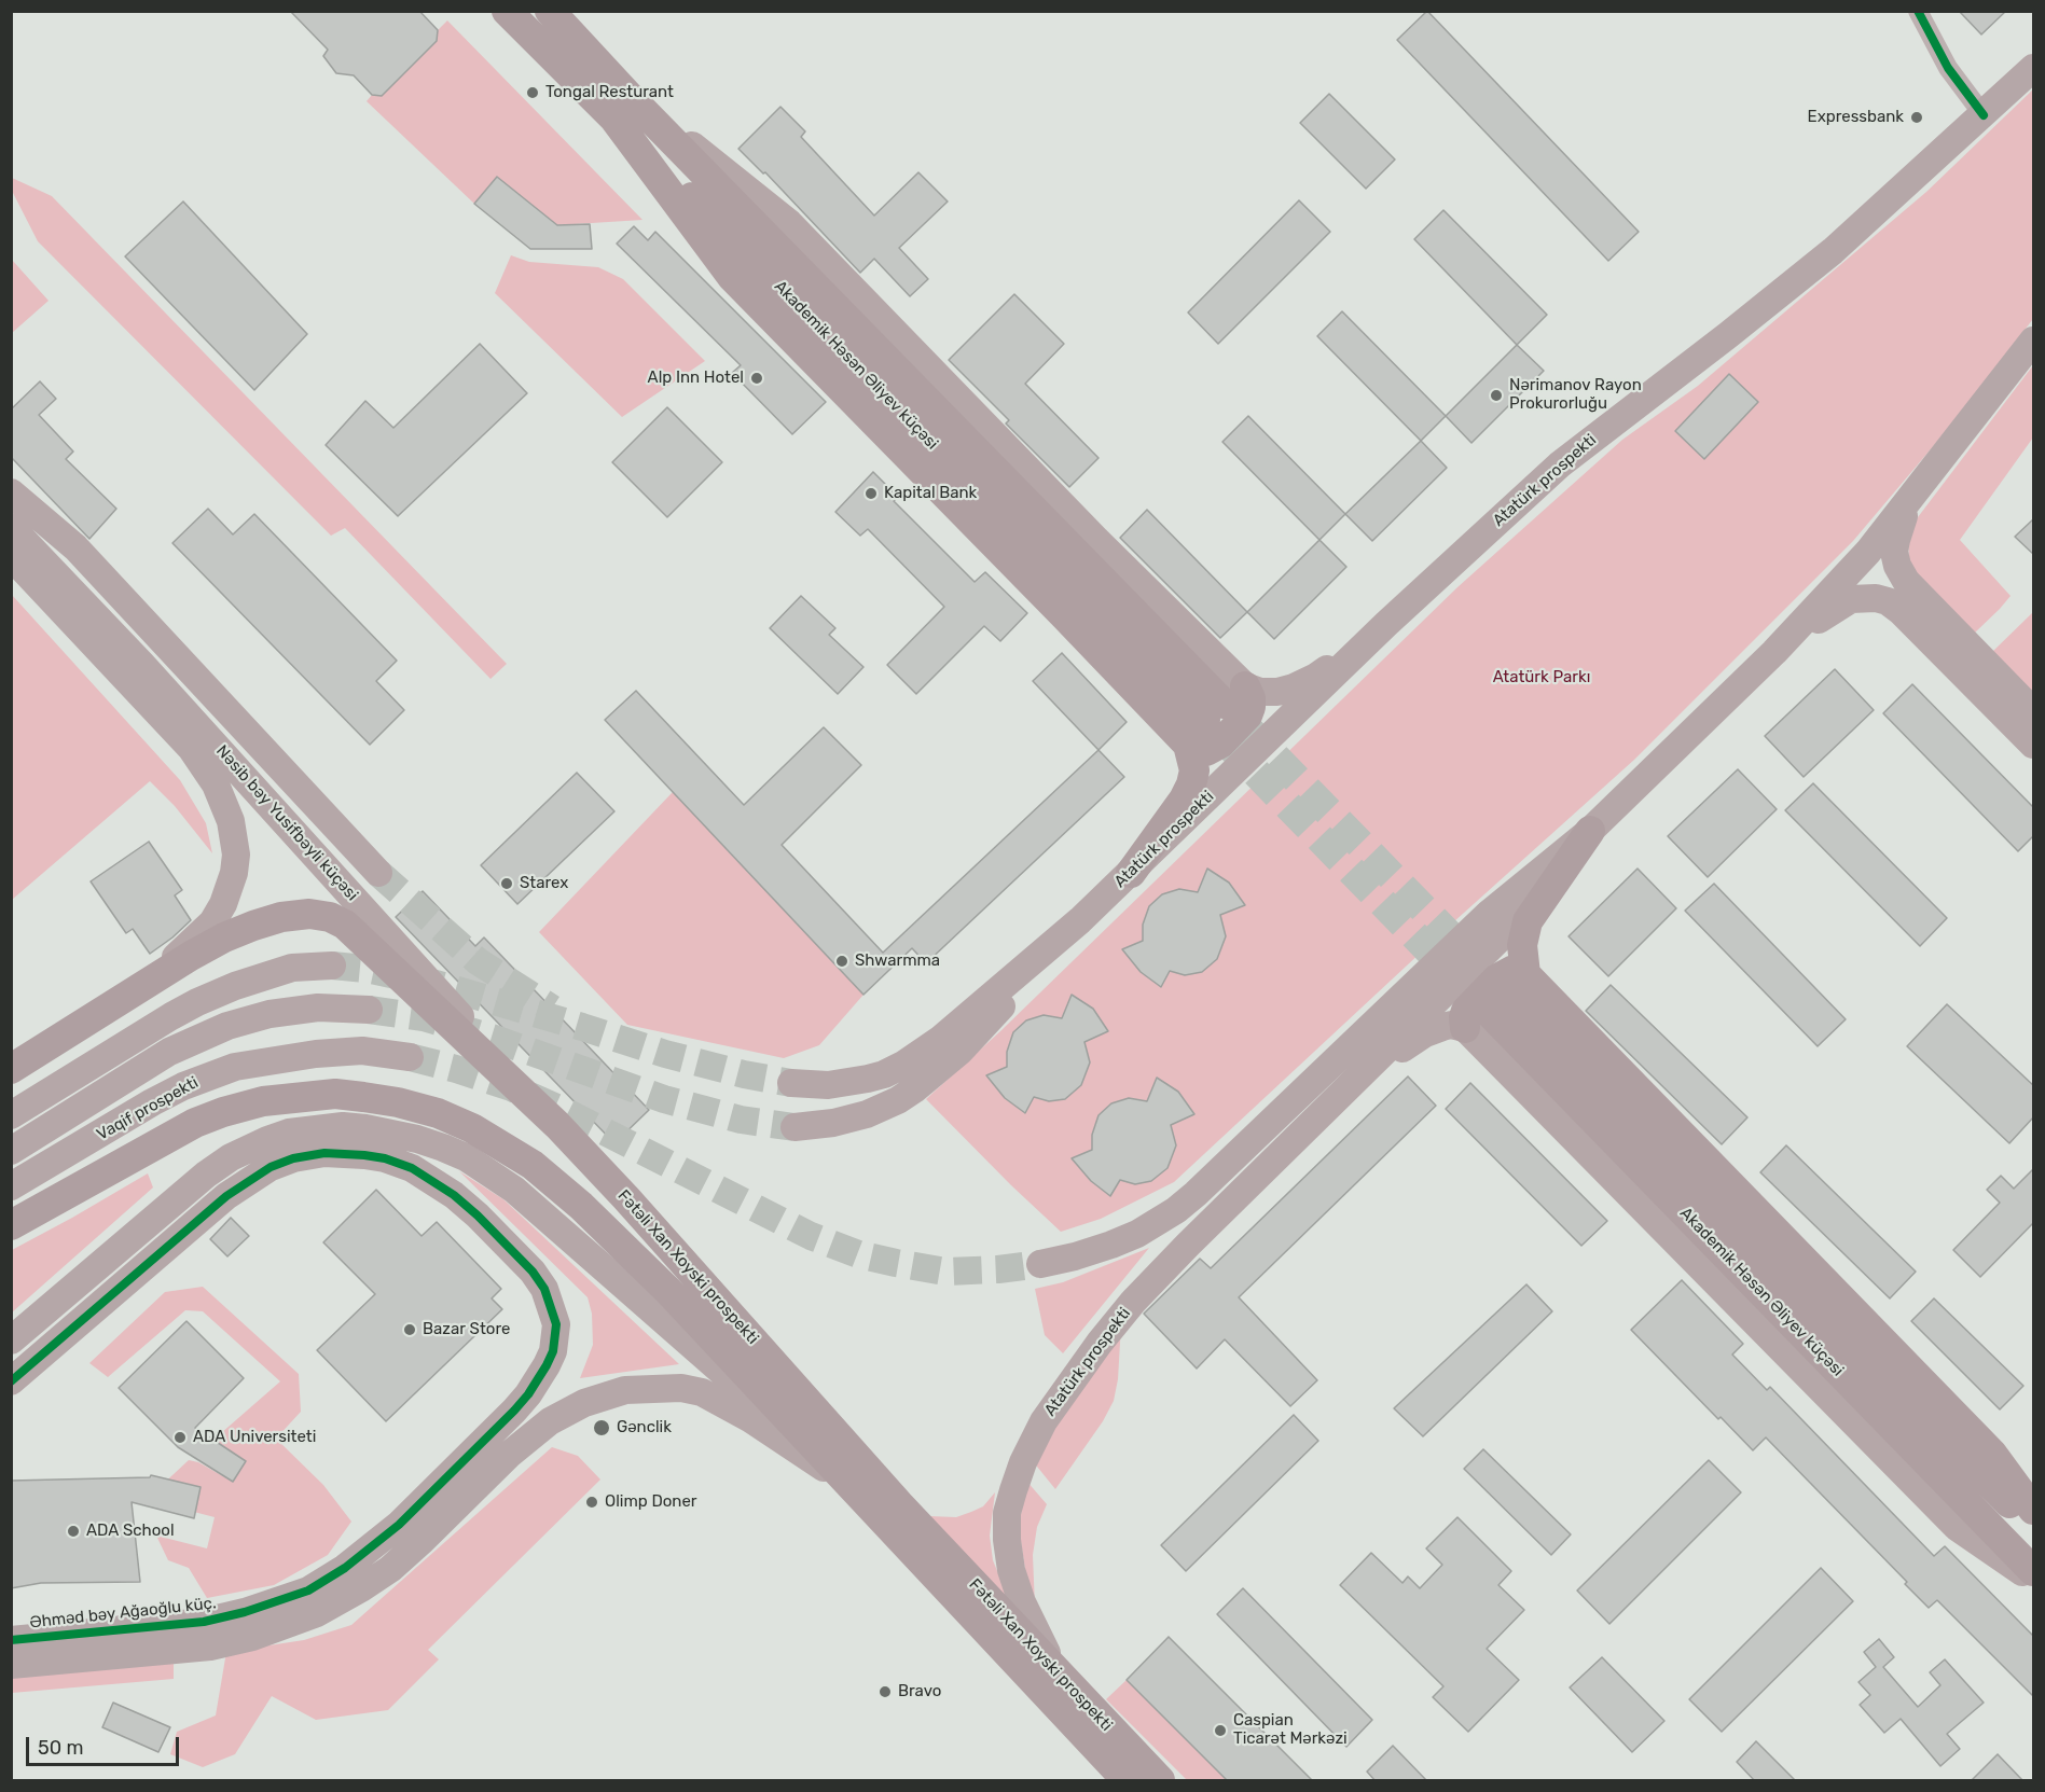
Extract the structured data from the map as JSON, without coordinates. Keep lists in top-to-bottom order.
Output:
{
  "streets": {
    "main road": [
      "Akademik Həsən Əliyev küçəsi",
      "Atatürk prospekti",
      "Nəsib bəy Yusifbəyli küçəsi",
      "Vaqif prospekti",
      "Fətəli Xan Xoyski prospekti",
      "Əhməd bəy Ağaoğlu küç."
    ]
  },
  "crossings": [
    ["Atatürk prospekti", "Fətəli Xan Xoyski prospekti"],
    ["Nəsib bəy Yusifbəyli küçəsi", "Fətəli Xan Xoyski prospekti"]
  ],
  "parks": ["Atatürk Parkı"],
  "places": [
    "Tongal Resturant",
    "Expressbank",
    "Alp Inn Hotel",
    "Nərimanov Rayon Prokurorluğu",
    "Kapital Bank",
    "Starex",
    "Shwarmma",
    "Bazar Store",
    "Gənclik",
    "ADA Universiteti",
    "Olimp Doner",
    "ADA School",
    "Bravo",
    "Caspian Ticarət Mərkəzi"
  ],
  "scale_bar": "50 m"
}
